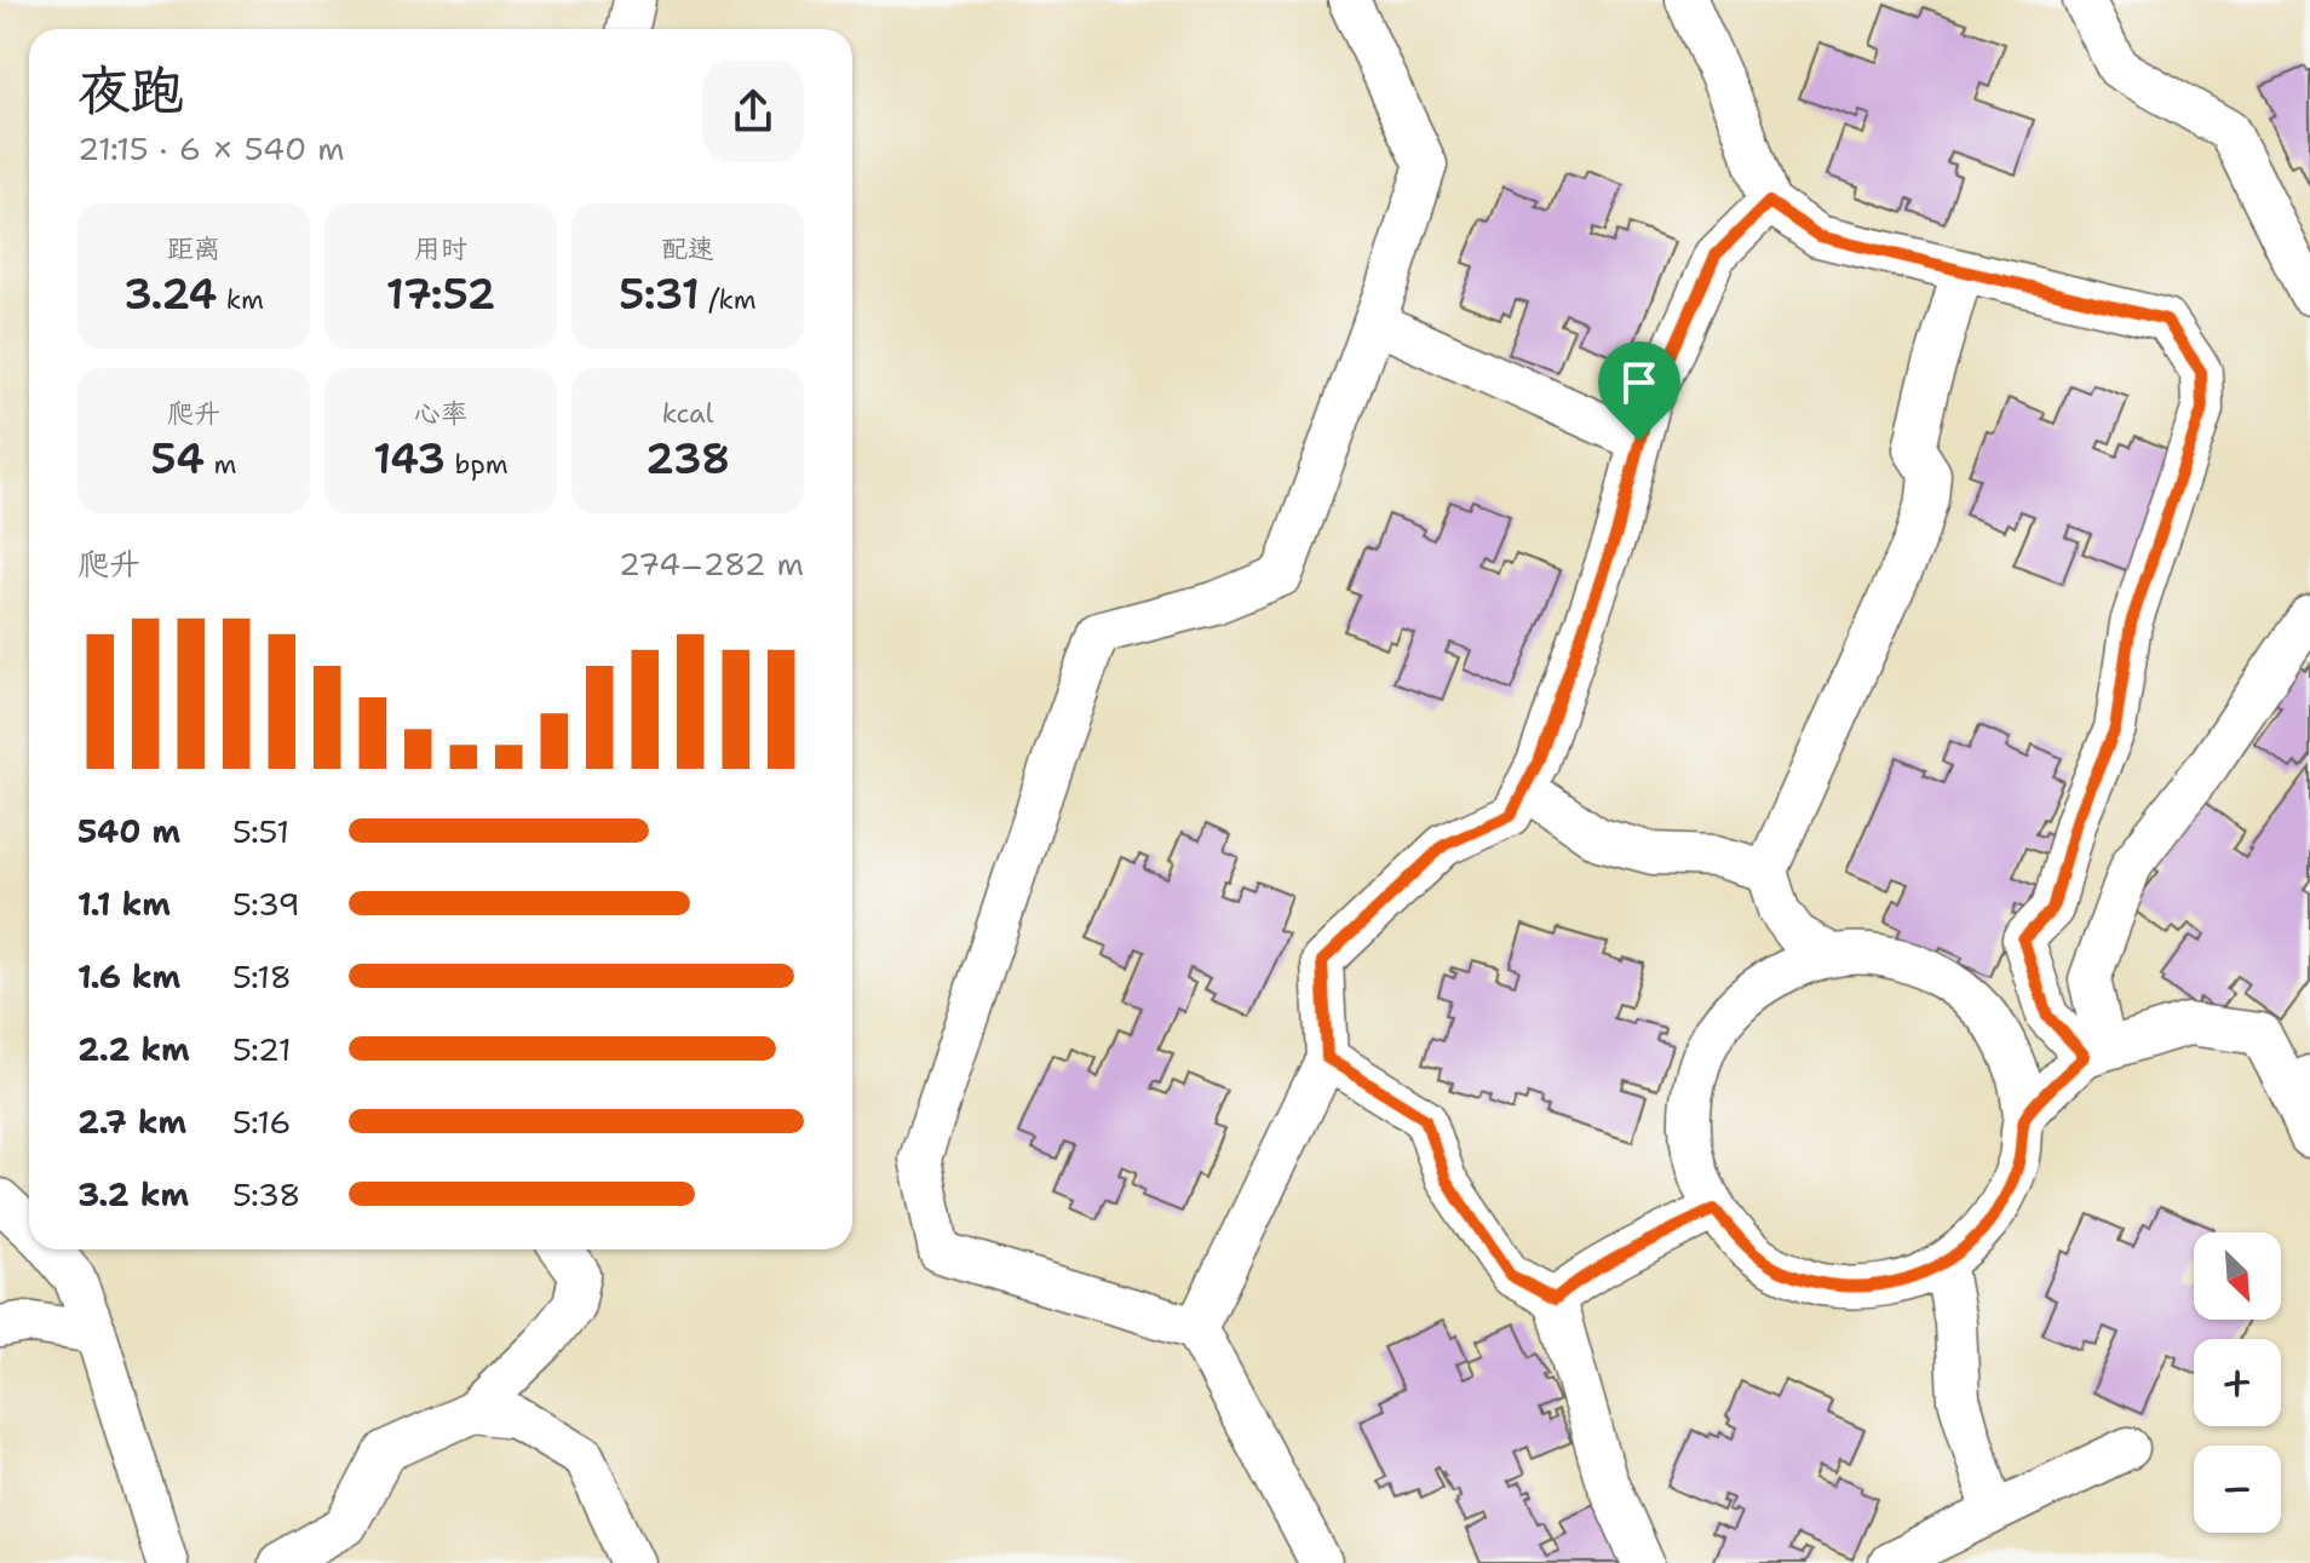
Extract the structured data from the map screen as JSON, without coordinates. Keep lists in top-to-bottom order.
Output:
{
  "north": "bottom right",
  "page": {
    "heading": ["夜跑", "21:15 · 6 × 540 m"],
    "stats": [
      ["距离", "3.24 km"],
      ["用时", "17:52"],
      ["配速", "5:31 /km"],
      ["爬升", "54 m"],
      ["心率", "143 bpm"],
      ["kcal", "238"]
    ],
    "chart": ["爬升", "274–282 m"],
    "list": [
      {
        "name": "540 m",
        "note": "5:51"
      },
      {
        "name": "1.1 km",
        "note": "5:39"
      },
      {
        "name": "1.6 km",
        "note": "5:18"
      },
      {
        "name": "2.2 km",
        "note": "5:21"
      },
      {
        "name": "2.7 km",
        "note": "5:16"
      },
      {
        "name": "3.2 km",
        "note": "5:38"
      }
    ],
    "map_buttons": ["+", "−"]
  }
}
